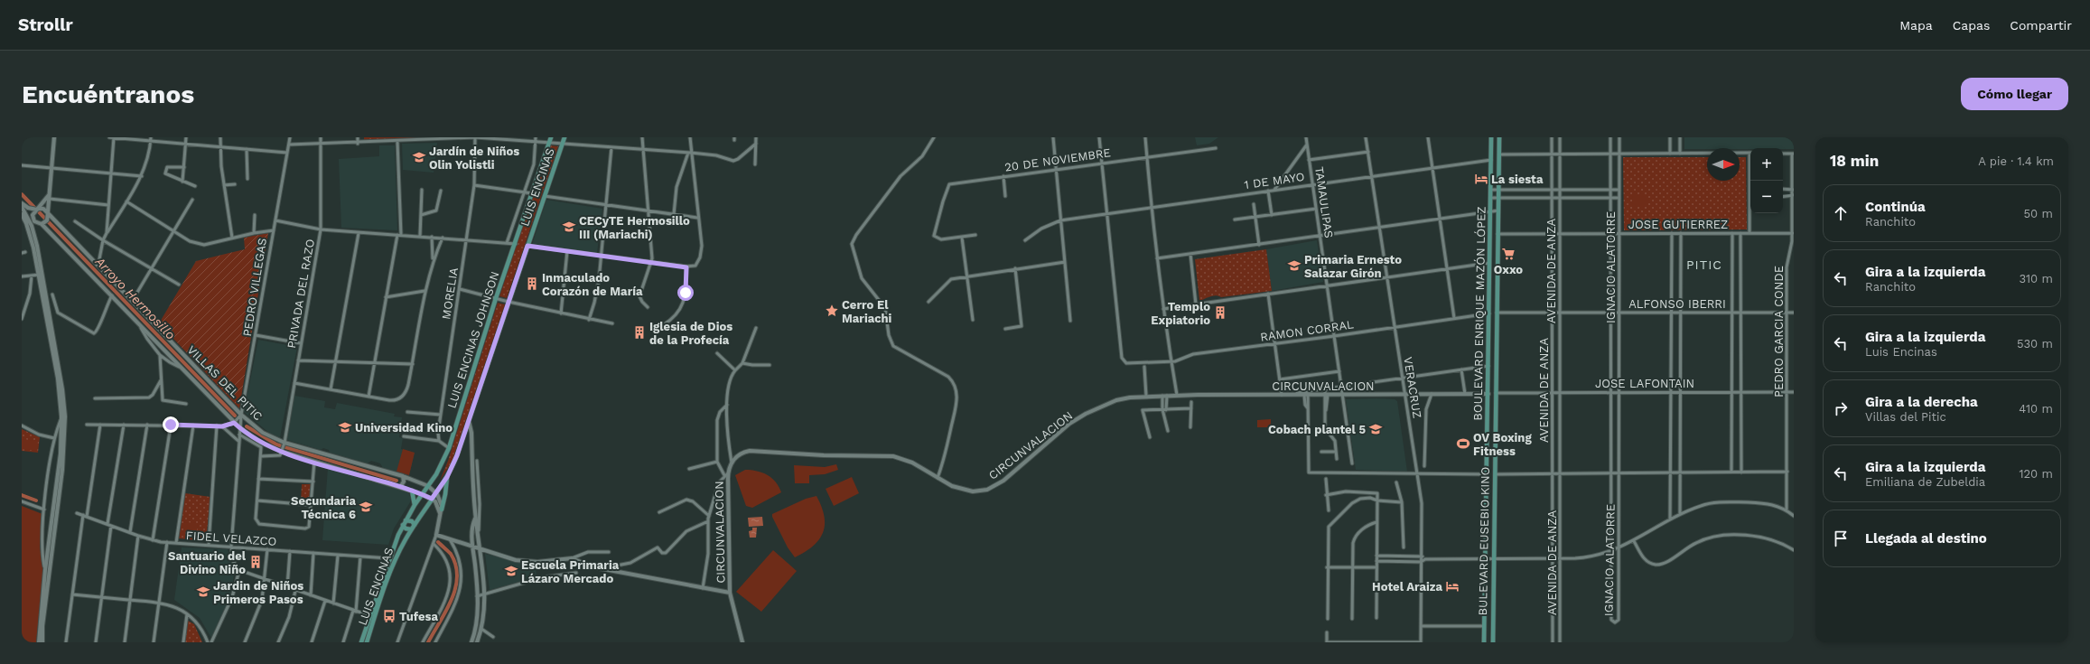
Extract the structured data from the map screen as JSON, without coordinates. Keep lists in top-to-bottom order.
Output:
{
  "streets": {
    "main road": [
      "LUIS ENCINAS",
      "BOULEVARD ENRIQUE MAZÓN LÓPEZ",
      "LUIS ENCINAS JOHNSON",
      "BULEVARD EUSEBIO KINO"
    ],
    "street": [
      "20 DE NOVIEMBRE",
      "1 DE MAYO",
      "TAMAULIPAS",
      "JOSE GUTIERREZ",
      "IGNACIO ALATORRE",
      "AVENIDA DE ANZA",
      "PEDRO VILLEGAS",
      "PRIVADA DEL RAZO",
      "MORELIA",
      "ALFONSO IBERRI",
      "RAMON CORRAL",
      "PEDRO GARCIA CONDE",
      "VILLAS DEL PITIC",
      "JOSE LAFONTAIN",
      "CIRCUNVALACION",
      "VERACRUZ",
      "FIDEL VELAZCO"
    ]
  },
  "crossings": [
    ["1 DE MAYO", "TAMAULIPAS"],
    ["1 DE MAYO", "BOULEVARD ENRIQUE MAZÓN LÓPEZ"],
    ["1 DE MAYO", "RAMON CORRAL"],
    ["1 DE MAYO", "VERACRUZ"],
    ["LUIS ENCINAS", "LUIS ENCINAS JOHNSON"],
    ["LUIS ENCINAS", "VILLAS DEL PITIC"],
    ["TAMAULIPAS", "RAMON CORRAL"],
    ["TAMAULIPAS", "CIRCUNVALACION"],
    ["JOSE GUTIERREZ", "IGNACIO ALATORRE"],
    ["JOSE GUTIERREZ", "AVENIDA DE ANZA"],
    ["JOSE GUTIERREZ", "PEDRO GARCIA CONDE"],
    ["JOSE GUTIERREZ", "BULEVARD EUSEBIO KINO"],
    ["IGNACIO ALATORRE", "ALFONSO IBERRI"],
    ["IGNACIO ALATORRE", "JOSE LAFONTAIN"],
    ["AVENIDA DE ANZA", "ALFONSO IBERRI"],
    ["AVENIDA DE ANZA", "JOSE LAFONTAIN"],
    ["PEDRO VILLEGAS", "VILLAS DEL PITIC"],
    ["PEDRO VILLEGAS", "FIDEL VELAZCO"],
    ["PRIVADA DEL RAZO", "VILLAS DEL PITIC"],
    ["ALFONSO IBERRI", "PEDRO GARCIA CONDE"],
    ["ALFONSO IBERRI", "BULEVARD EUSEBIO KINO"],
    ["BOULEVARD ENRIQUE MAZÓN LÓPEZ", "RAMON CORRAL"],
    ["BOULEVARD ENRIQUE MAZÓN LÓPEZ", "CIRCUNVALACION"],
    ["RAMON CORRAL", "VERACRUZ"],
    ["PEDRO GARCIA CONDE", "JOSE LAFONTAIN"],
    ["LUIS ENCINAS JOHNSON", "VILLAS DEL PITIC"],
    ["LUIS ENCINAS JOHNSON", "FIDEL VELAZCO"],
    ["JOSE LAFONTAIN", "BULEVARD EUSEBIO KINO"],
    ["CIRCUNVALACION", "VERACRUZ"]
  ],
  "districts": ["PITIC"],
  "water": ["Arroyo Hermosillo"],
  "places": {
    "school or university": [
      "Jardín de Niños Olin Yolistli",
      "CECyTE Hermosillo III (Mariachi)",
      "Primaria Ernesto Salazar Girón",
      "Universidad Kino",
      "Cobach plantel 5",
      "Secundaria Técnica 6",
      "Escuela Primaria Lázaro Mercado",
      "Jardin de Niños Primeros Pasos"
    ],
    "hotel": ["La siesta", "Hotel Araiza"],
    "supermarket": ["Oxxo"],
    "building": [
      "Inmaculado Corazón de María",
      "Templo Expiatorio",
      "Iglesia de Dios de la Profecía",
      "Santuario del Divino Niño"
    ],
    "place": ["Cerro El Mariachi"],
    "sports": ["OV Boxing Fitness"],
    "bus stop": ["Tufesa"]
  },
  "north": "right",
  "page": {
    "header": "Strollr",
    "nav": ["Mapa", "Capas", "Compartir"],
    "buttons": "Cómo llegar",
    "title": "Encuéntranos",
    "heading": ["18 min", "A pie · 1.4 km"],
    "map_buttons": ["+", "−"],
    "list": [
      ["Continúa", "Ranchito", "50 m"],
      ["Gira a la izquierda", "Ranchito", "310 m"],
      ["Gira a la izquierda", "Luis Encinas", "530 m"],
      ["Gira a la derecha", "Villas del Pitic", "410 m"],
      ["Gira a la izquierda", "Emiliana de Zubeldia", "120 m"],
      "Llegada al destino"
    ]
  }
}
